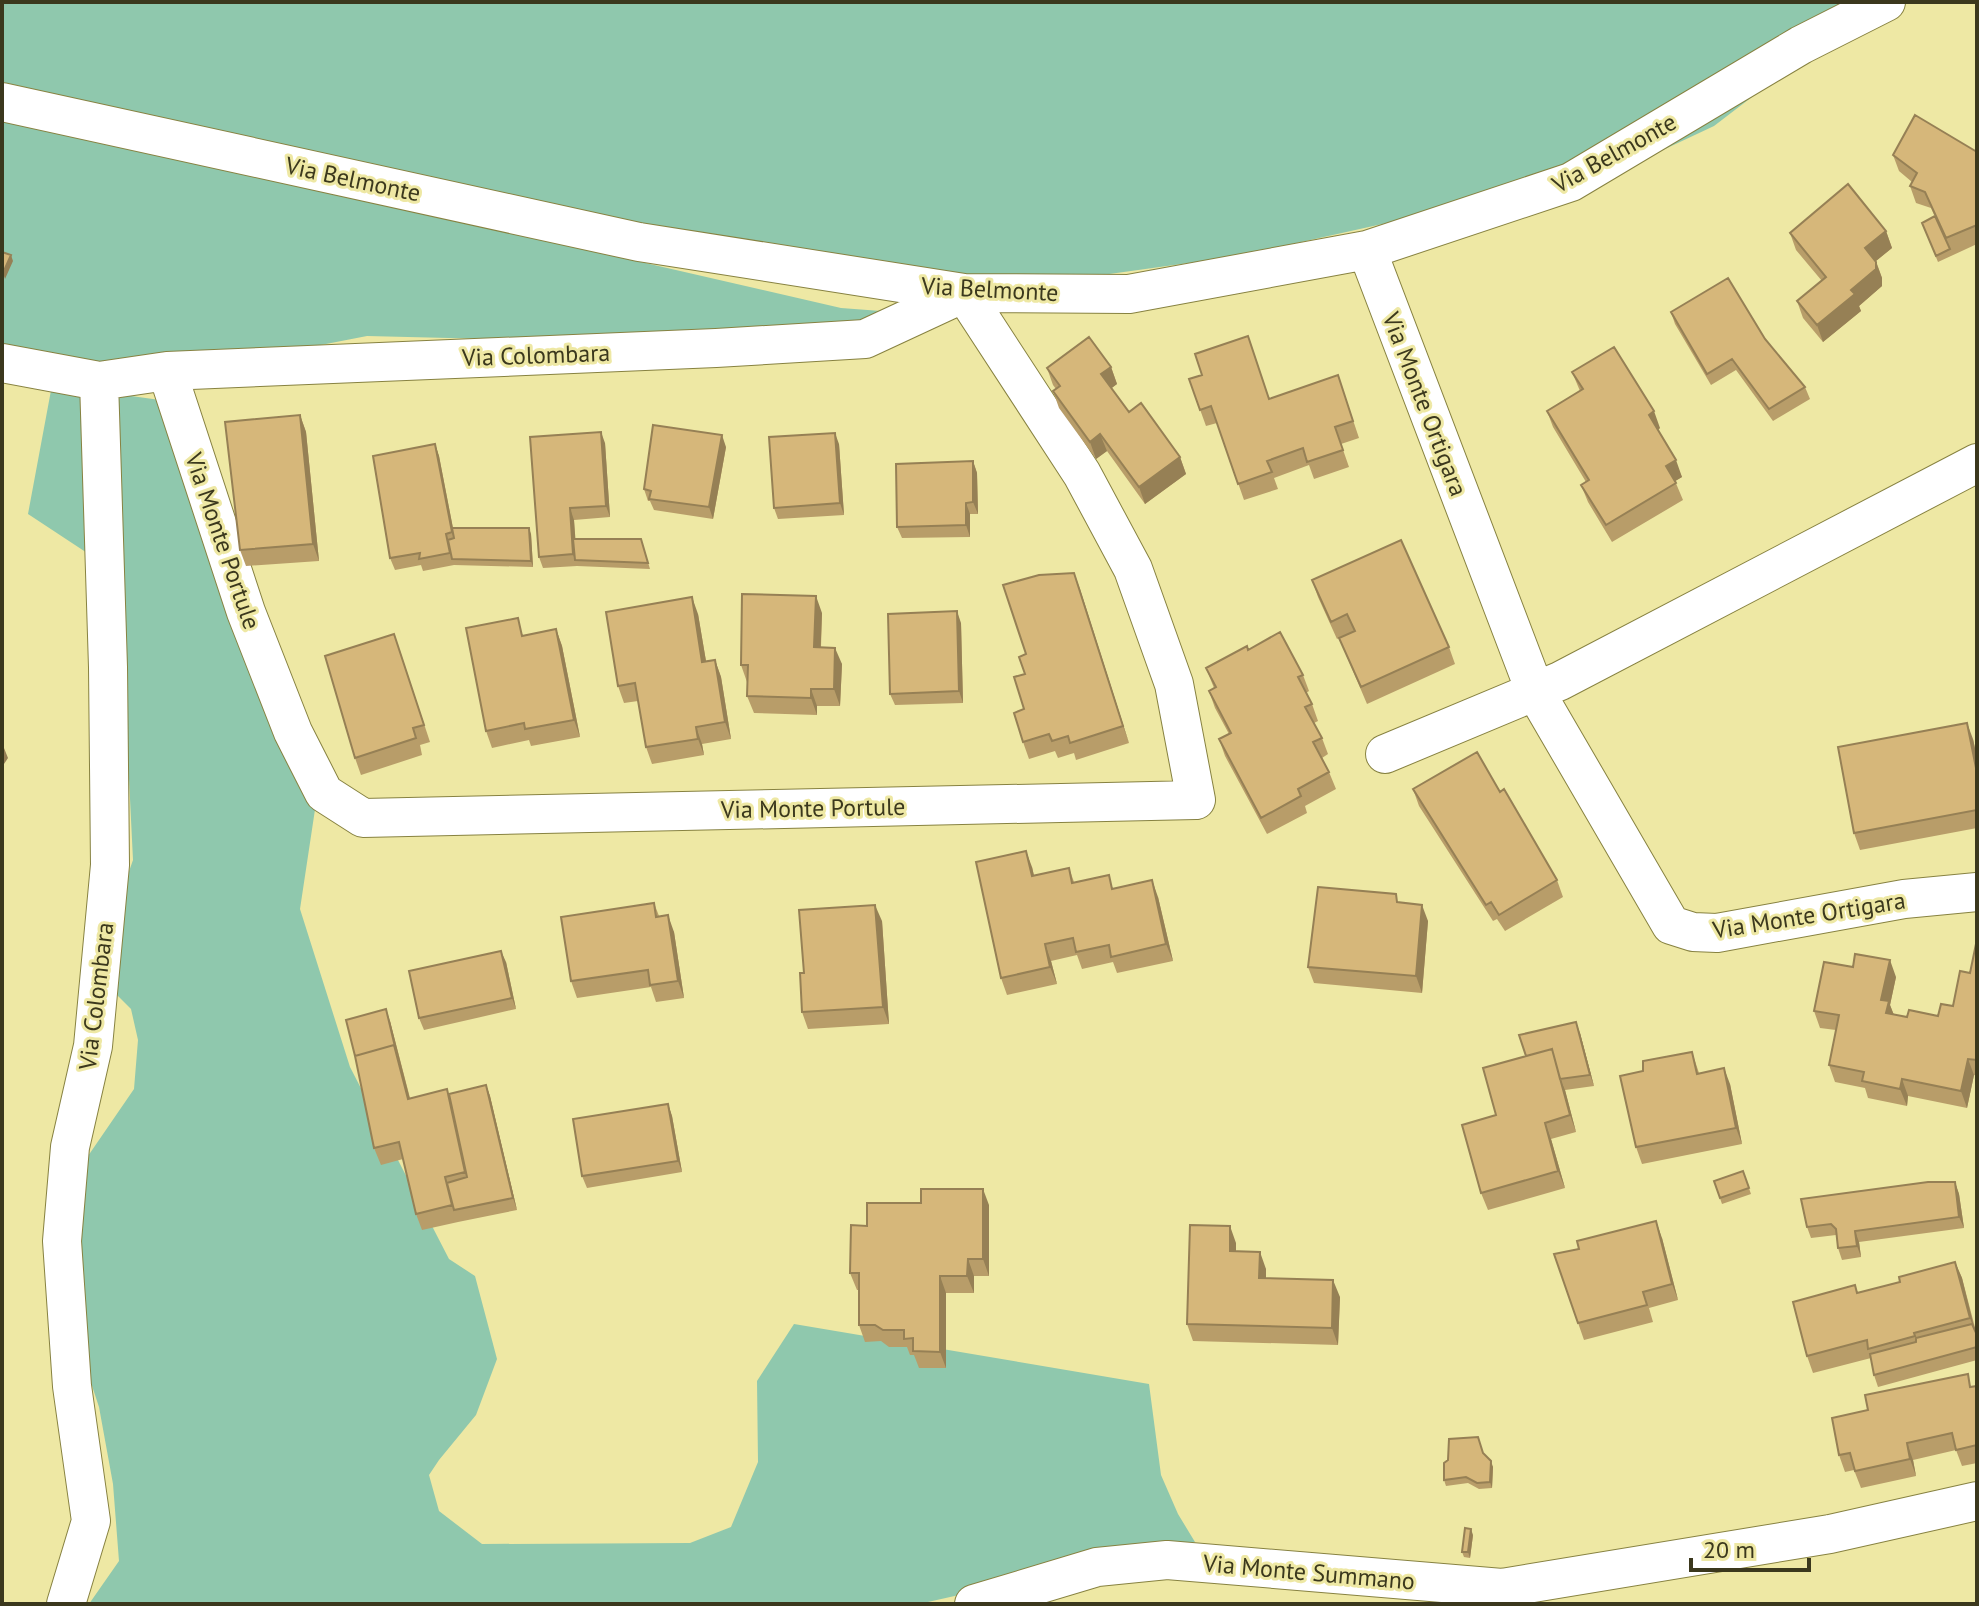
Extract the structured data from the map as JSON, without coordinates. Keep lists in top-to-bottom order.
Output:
{
  "streets": {
    "street": [
      "Via Belmonte",
      "Via Colombara",
      "Via Monte Ortigara",
      "Via Monte Portule",
      "Via Monte Summano"
    ]
  },
  "crossings": [
    ["Via Belmonte", "Via Colombara"],
    ["Via Belmonte", "Via Monte Ortigara"],
    ["Via Belmonte", "Via Monte Portule"],
    ["Via Colombara", "Via Monte Portule"]
  ],
  "scale_bar": "20 m"
}
